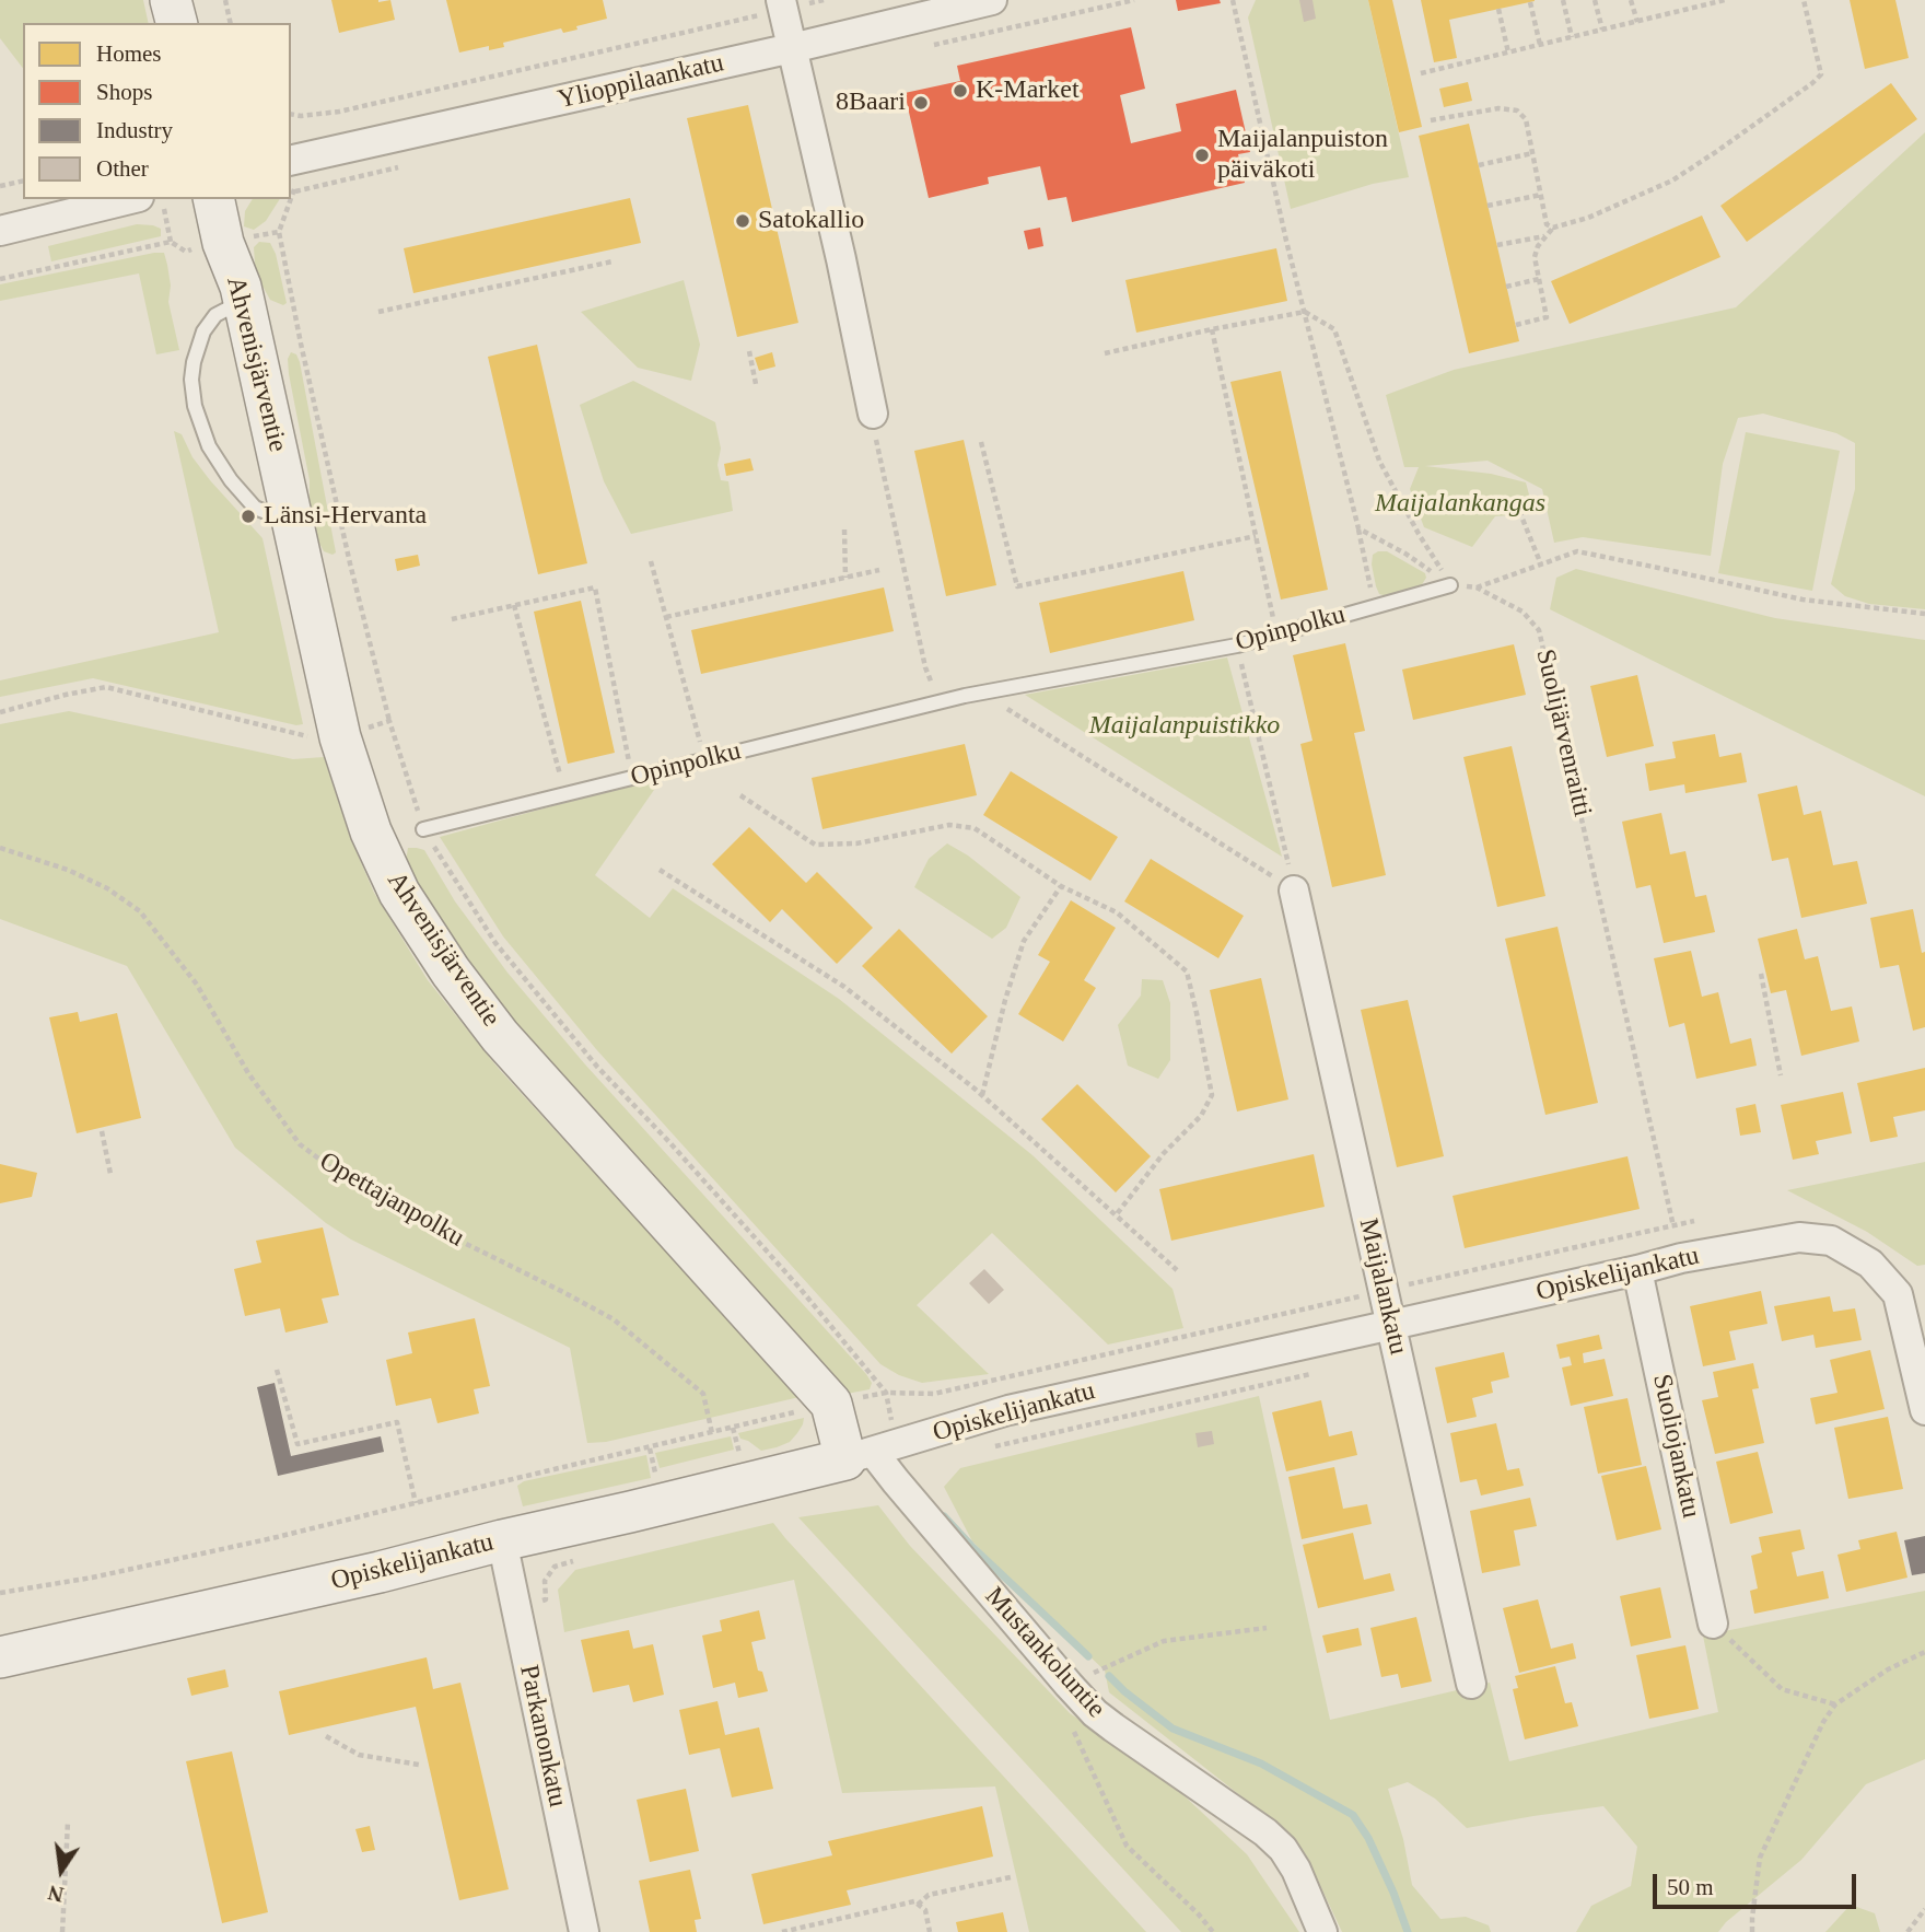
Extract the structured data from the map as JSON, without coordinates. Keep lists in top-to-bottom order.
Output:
{
  "streets": {
    "main road": ["Ahvenisjärventie", "Opiskelijankatu"],
    "street": [
      "Ylioppilaankatu",
      "Maijalankatu",
      "Suoliojankatu",
      "Mustankoluntie",
      "Parkanonkatu"
    ],
    "lane": ["Opinpolku"],
    "path": ["Suolijärvenraitti", "Opettajanpolku"]
  },
  "crossings": [
    ["Ahvenisjärventie", "Opiskelijankatu"],
    ["Ahvenisjärventie", "Mustankoluntie"],
    ["Opinpolku", "Suolijärvenraitti"],
    ["Suolijärvenraitti", "Opiskelijankatu"],
    ["Opiskelijankatu", "Maijalankatu"],
    ["Opiskelijankatu", "Suoliojankatu"],
    ["Opiskelijankatu", "Mustankoluntie"],
    ["Opiskelijankatu", "Parkanonkatu"]
  ],
  "parks": ["Maijalankangas", "Maijalanpuistikko"],
  "places": [
    "K-Market",
    "8Baari",
    "Maijalanpuiston päiväkoti",
    "Satokallio",
    "Länsi-Hervanta"
  ],
  "legend": [
    "Homes",
    "Shops",
    "Industry",
    "Other"
  ],
  "scale_bar": "50 m",
  "north": "bottom"
}
